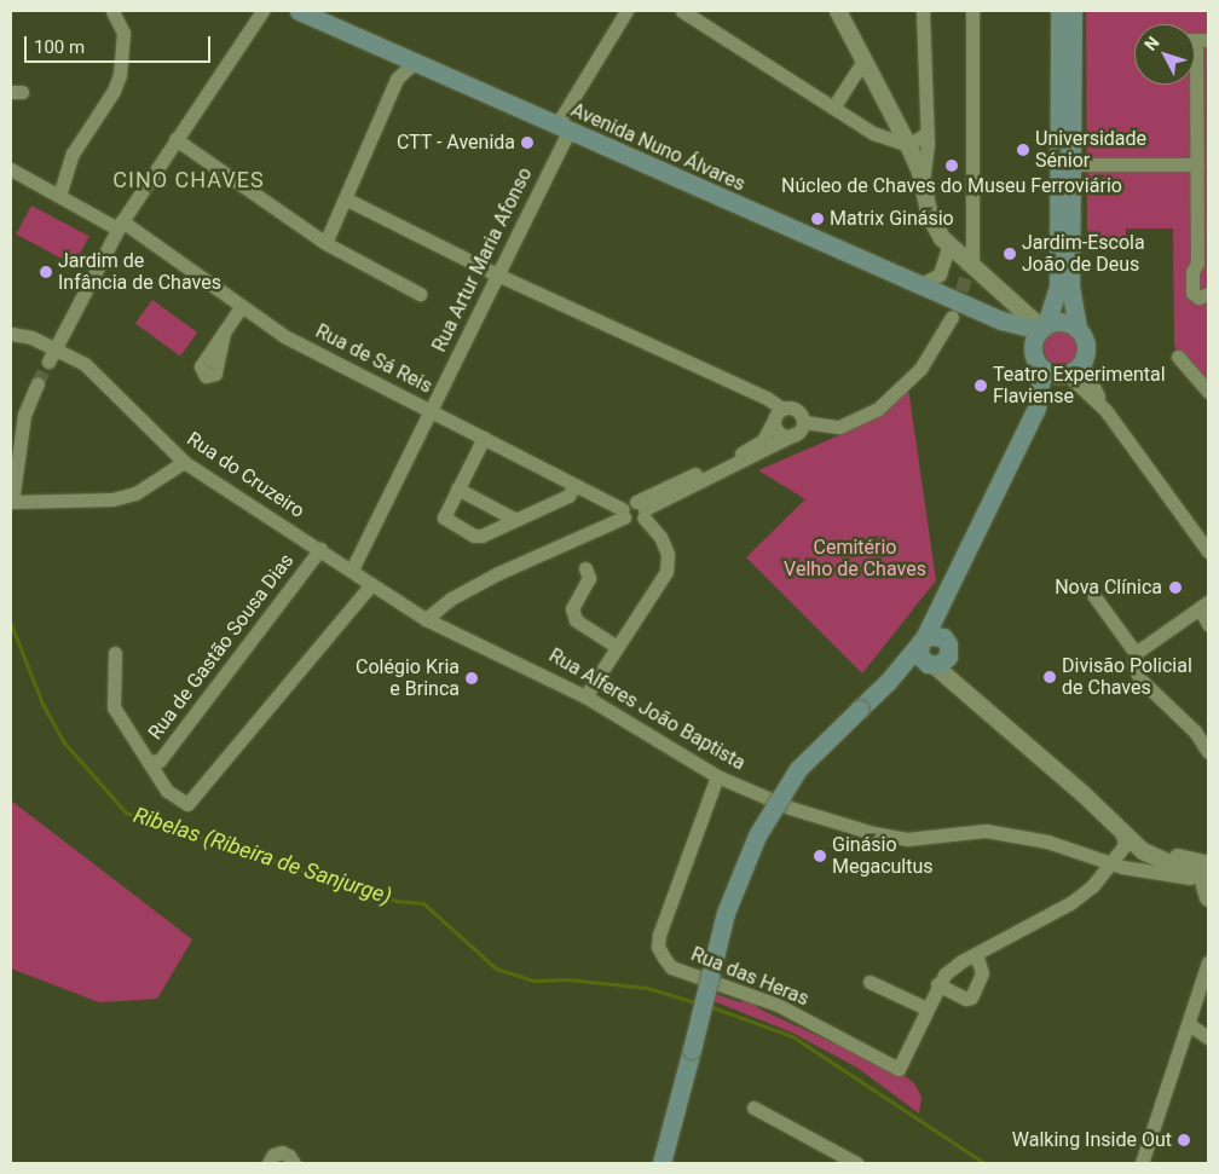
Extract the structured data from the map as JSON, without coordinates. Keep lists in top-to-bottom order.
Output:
{
  "streets": {
    "main road": ["Avenida Nuno Álvares"],
    "street": [
      "Rua Artur Maria Afonso",
      "Rua de Sá Reis",
      "Rua do Cruzeiro",
      "Rua de Gastão Sousa Dias",
      "Rua Alferes João Baptista",
      "Rua das Heras"
    ]
  },
  "crossings": [
    ["Avenida Nuno Álvares", "Rua Artur Maria Afonso"],
    ["Rua Artur Maria Afonso", "Rua de Sá Reis"],
    ["Rua Artur Maria Afonso", "Rua do Cruzeiro"],
    ["Rua do Cruzeiro", "Rua de Gastão Sousa Dias"],
    ["Rua do Cruzeiro", "Rua Alferes João Baptista"],
    ["Rua Alferes João Baptista", "Rua das Heras"]
  ],
  "districts": ["CINO CHAVES"],
  "water": ["Ribelas (Ribeira de Sanjurge)"],
  "parks": ["Cemitério Velho de Chaves"],
  "places": [
    "CTT - Avenida",
    "Universidade Sénior",
    "Núcleo de Chaves do Museu Ferroviário",
    "Matrix Ginásio",
    "Jardim-Escola João de Deus",
    "Jardim de Infância de Chaves",
    "Teatro Experimental Flaviense",
    "Nova Clínica",
    "Divisão Policial de Chaves",
    "Colégio Kria e Brinca",
    "Ginásio Megacultus",
    "Walking Inside Out"
  ],
  "scale_bar": "100 m",
  "north": "top left"
}
